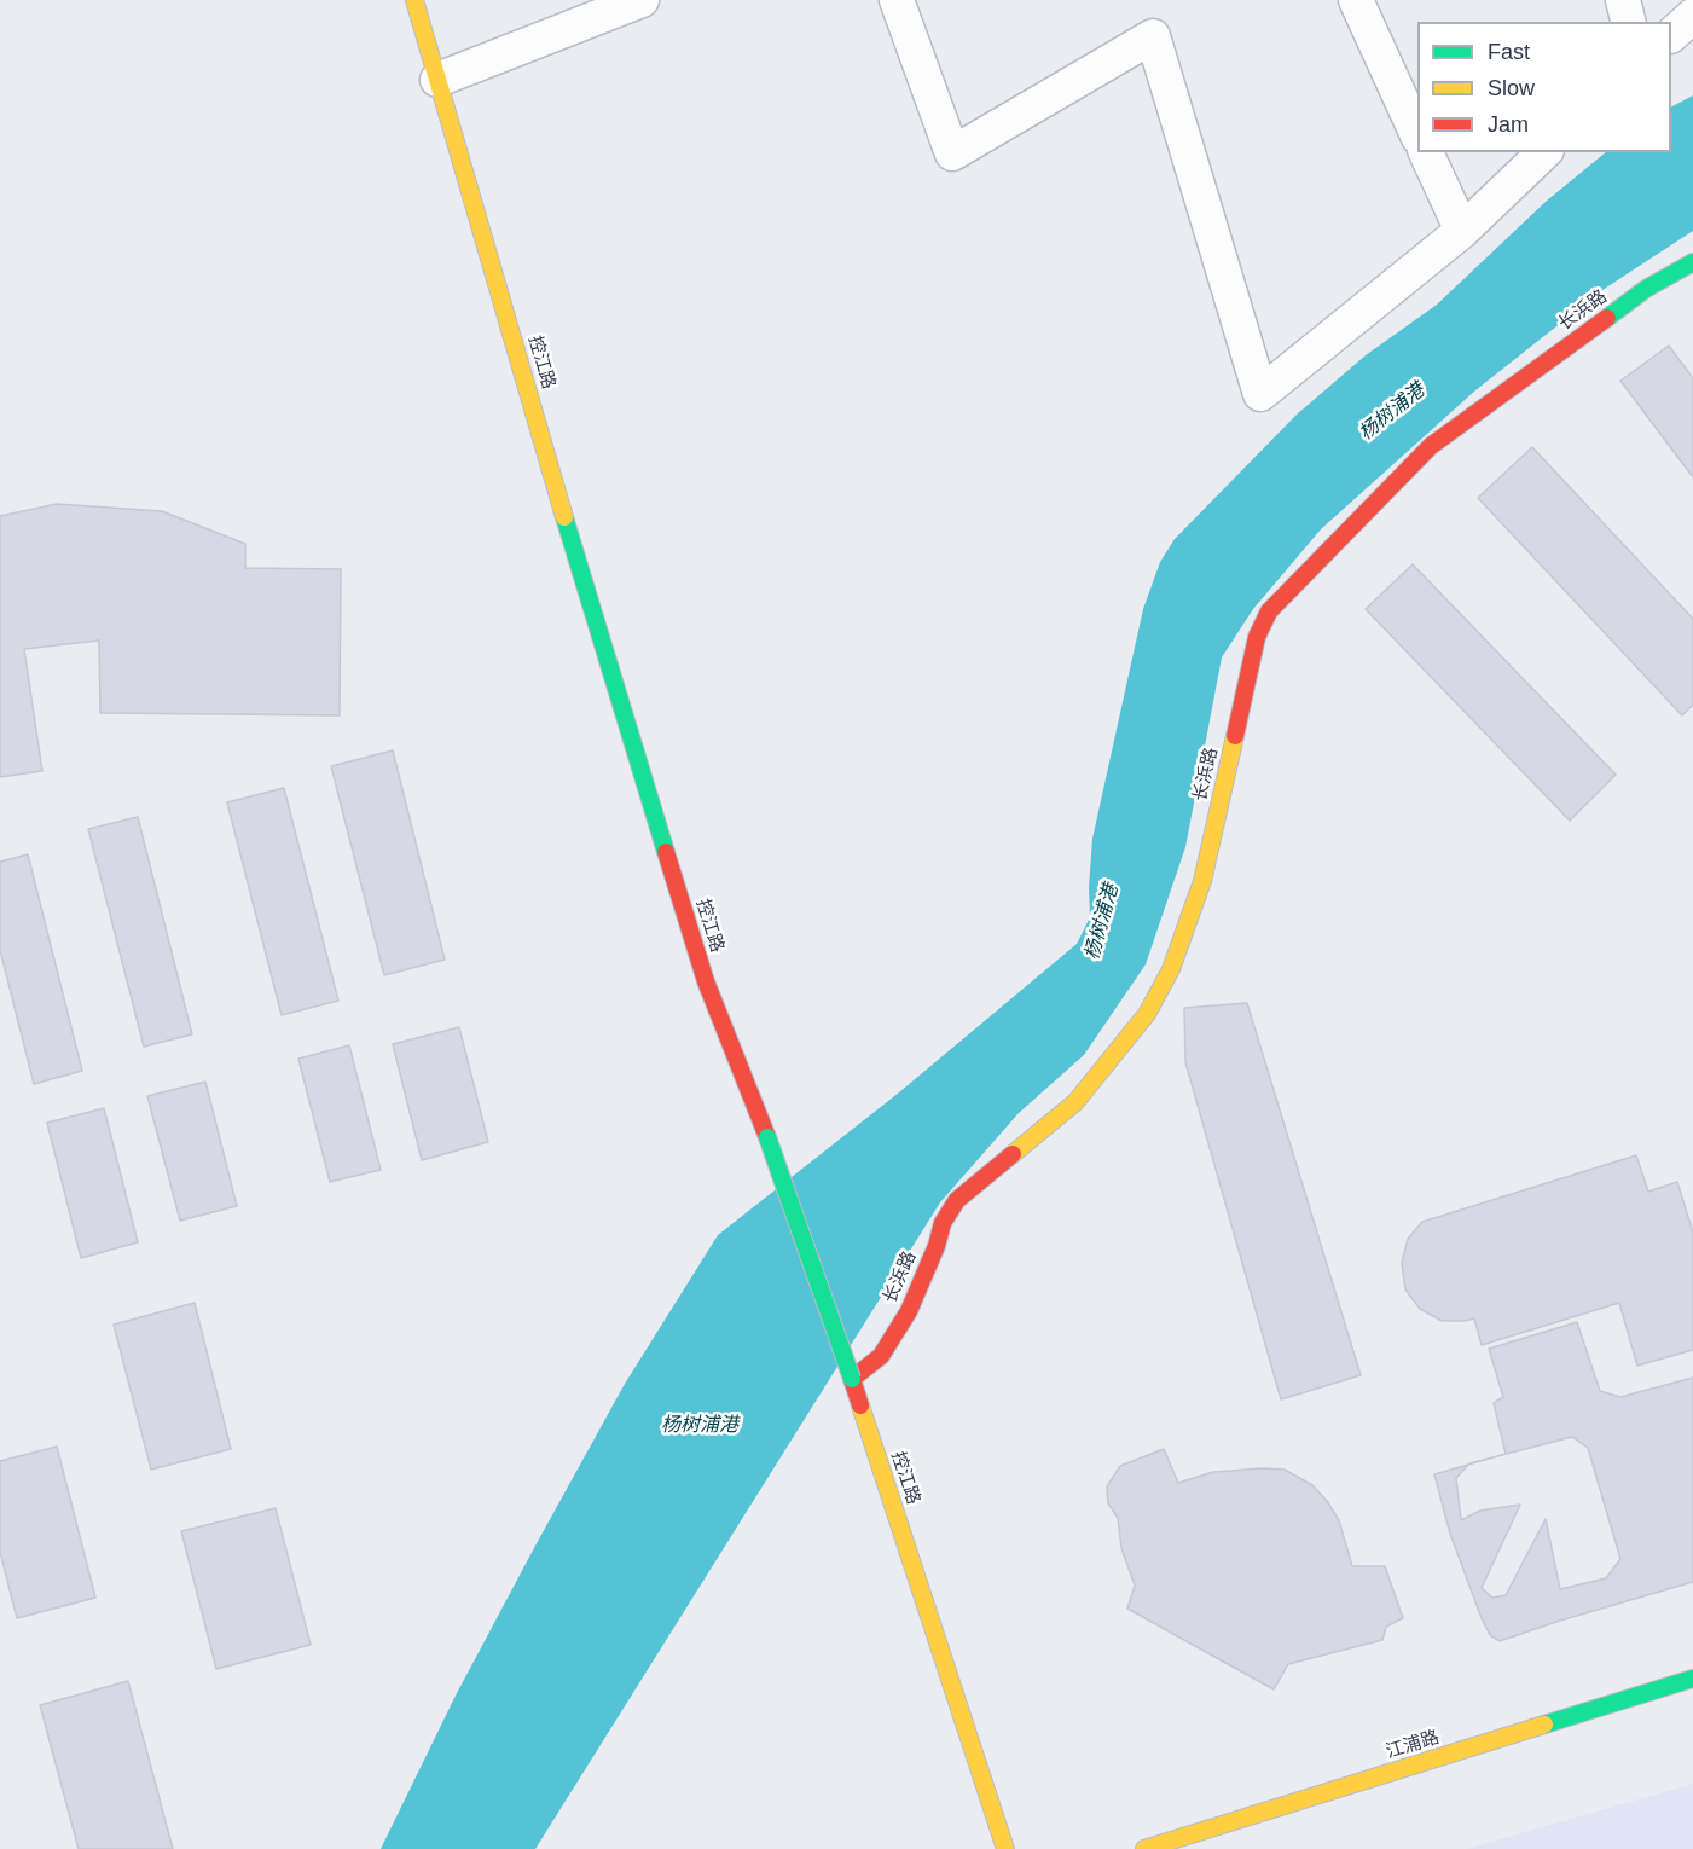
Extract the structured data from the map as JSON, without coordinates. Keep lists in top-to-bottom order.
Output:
{
  "streets": {
    "main road": ["长浜路", "控江路", "江浦路"]
  },
  "crossings": [
    ["长浜路", "控江路"]
  ],
  "water": ["杨树浦港"],
  "legend": ["Fast", "Slow", "Jam"]
}
